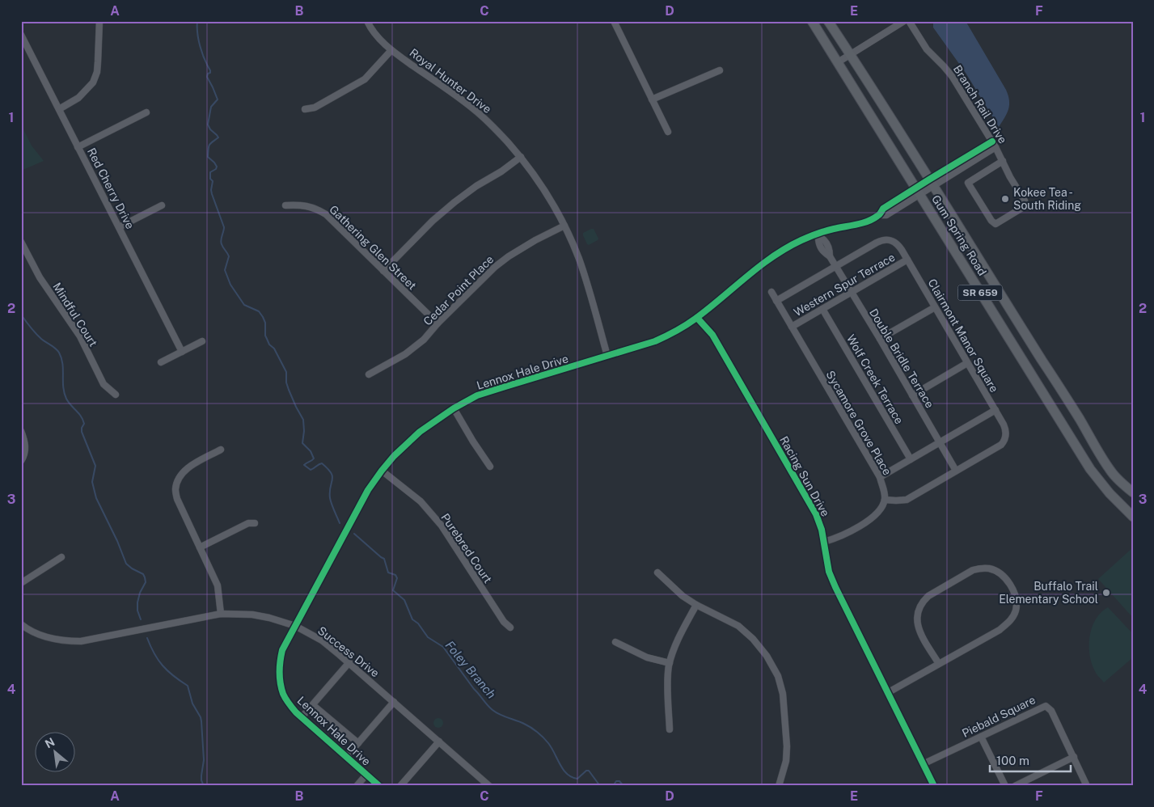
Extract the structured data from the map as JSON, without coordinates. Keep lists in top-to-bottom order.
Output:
{
  "streets": {
    "main road": ["Gum Spring Road", "SR 659"],
    "street": [
      "Royal Hunter Drive",
      "Branch Rail Drive",
      "Red Cherry Drive",
      "Gathering Glen Street",
      "Western Spur Terrace",
      "Cedar Point Place",
      "Mindful Court",
      "Clairmont Manor Square",
      "Double Bridle Terrace",
      "Lennox Hale Drive",
      "Wolf Creek Terrace",
      "Sycamore Grove Place",
      "Racing Sun Drive",
      "Purebred Court",
      "Success Drive",
      "Piebald Square"
    ]
  },
  "crossings": [
    ["Royal Hunter Drive", "Cedar Point Place"],
    ["Royal Hunter Drive", "Lennox Hale Drive"],
    ["Branch Rail Drive", "Lennox Hale Drive"],
    ["Gum Spring Road", "Lennox Hale Drive"],
    ["Gathering Glen Street", "Cedar Point Place"],
    ["Western Spur Terrace", "Clairmont Manor Square"],
    ["Western Spur Terrace", "Double Bridle Terrace"],
    ["Western Spur Terrace", "Wolf Creek Terrace"],
    ["Western Spur Terrace", "Sycamore Grove Place"],
    ["Clairmont Manor Square", "Double Bridle Terrace"],
    ["Clairmont Manor Square", "Sycamore Grove Place"],
    ["Double Bridle Terrace", "Lennox Hale Drive"],
    ["Lennox Hale Drive", "Racing Sun Drive"],
    ["Lennox Hale Drive", "Purebred Court"],
    ["Lennox Hale Drive", "Success Drive"],
    ["Racing Sun Drive", "Piebald Square"]
  ],
  "water": ["Foley Branch"],
  "places": ["Kokee Tea - South Riding", "Buffalo Trail Elementary School"],
  "scale_bar": "100 m",
  "north": "top left",
  "grid": {
    "columns": [
      "A",
      "B",
      "C",
      "D",
      "E",
      "F"
    ],
    "rows": [
      "1",
      "2",
      "3",
      "4"
    ]
  }
}
